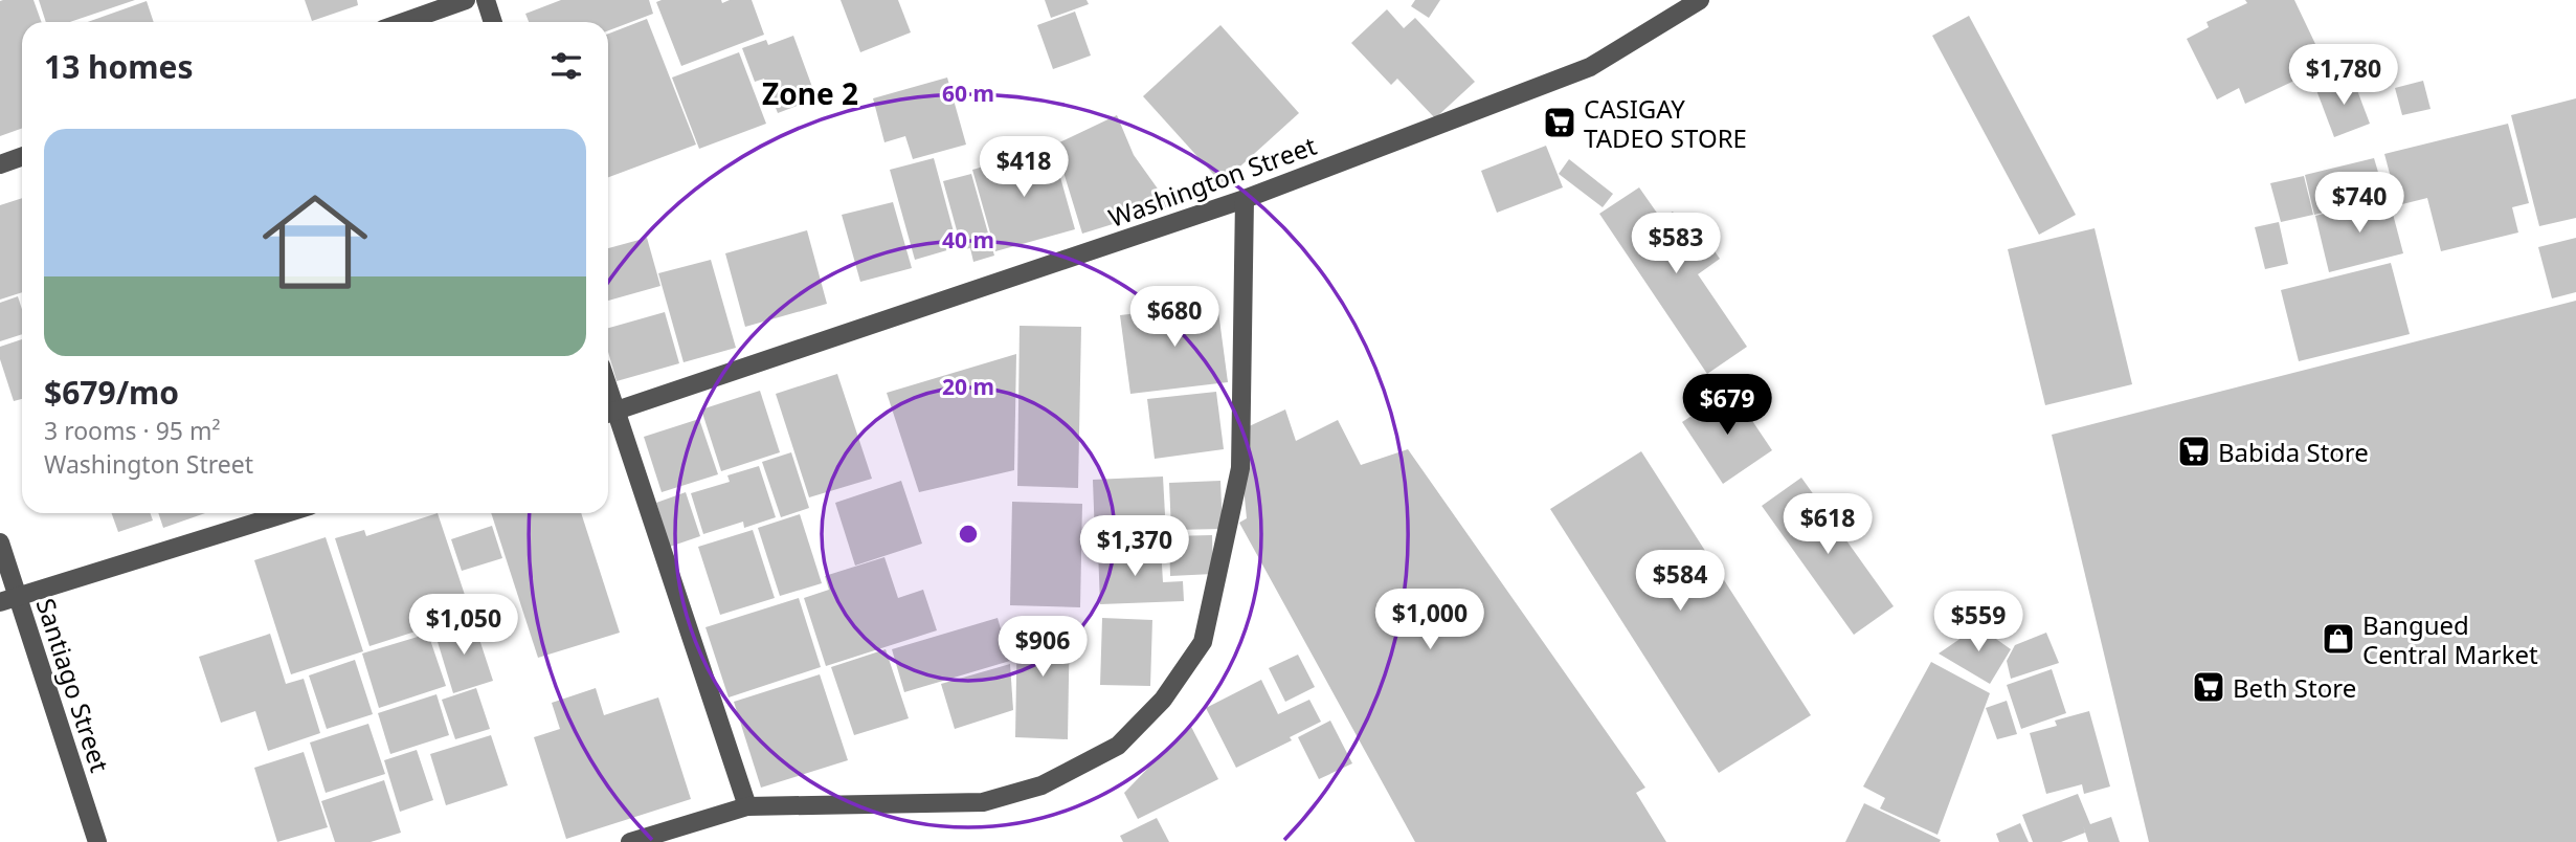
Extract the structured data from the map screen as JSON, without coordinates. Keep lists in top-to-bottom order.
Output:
{
  "streets": {
    "street": ["Washington Street", "Santiago Street"]
  },
  "districts": ["Zone 2"],
  "places": {
    "supermarket": ["CASIGAY TADEO STORE", "Babida Store", "Beth Store"],
    "shop": ["Bangued Central Market"]
  },
  "page": {
    "heading": "13 homes",
    "price": [
      "$1,780",
      "$418",
      "$740",
      "$583",
      "$680",
      "$679",
      "$618",
      "$1,370",
      "$584",
      "$1,000",
      "$559",
      "$1,050",
      "$906"
    ],
    "list": [
      {
        "name": "$679/mo",
        "note": "3 rooms · 95 m² · Washington Street"
      }
    ]
  },
  "rings": ["60 m", "40 m", "20 m"]
}
